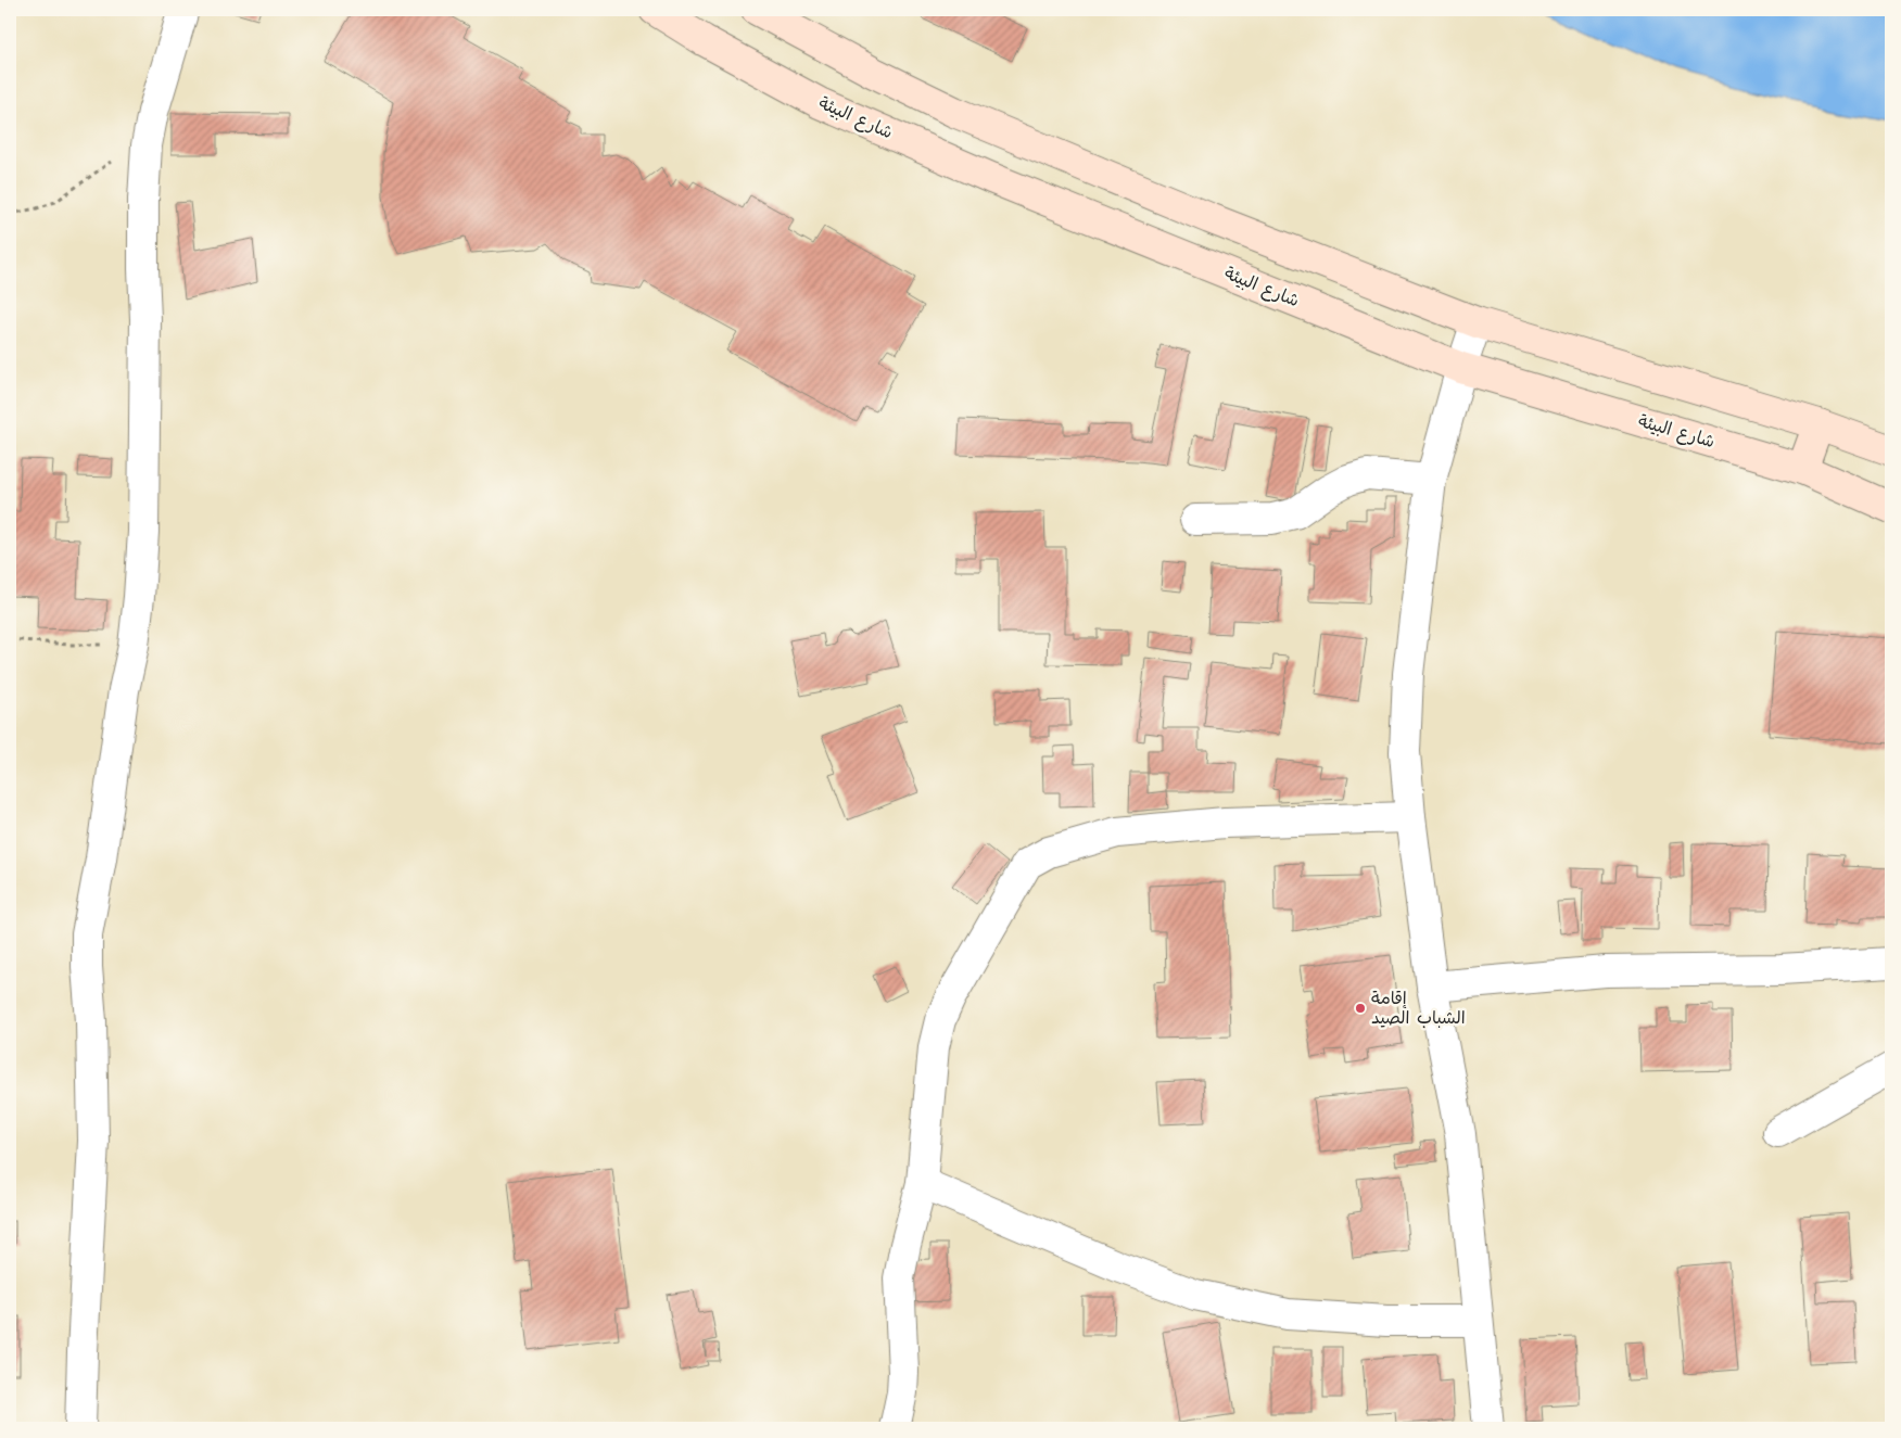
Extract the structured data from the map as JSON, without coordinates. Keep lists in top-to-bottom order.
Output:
{
  "streets": {
    "main road": ["شارع البيئة"]
  },
  "places": ["إقامة الشباب الصيد"]
}
